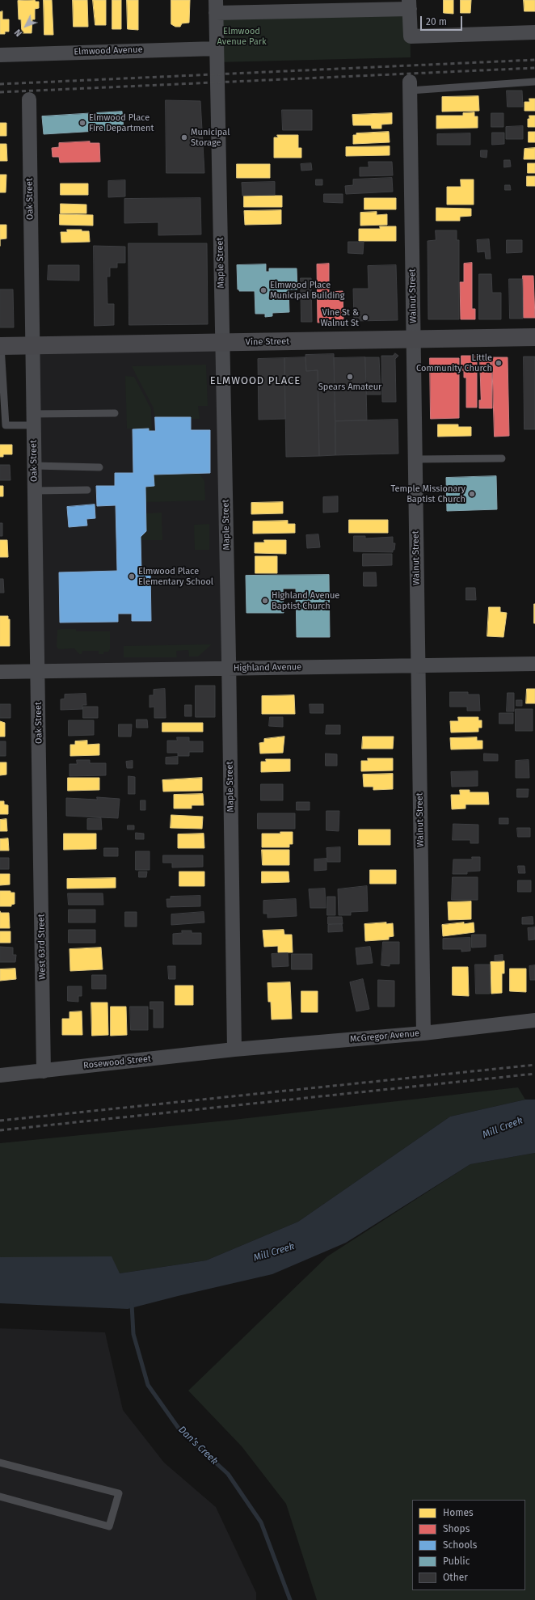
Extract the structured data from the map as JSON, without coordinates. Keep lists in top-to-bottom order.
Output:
{
  "streets": {
    "main road": ["Vine Street"],
    "street": [
      "Elmwood Avenue",
      "Oak Street",
      "Maple Street",
      "Walnut Street",
      "Highland Avenue",
      "West 63rd Street",
      "McGregor Avenue",
      "Rosewood Street"
    ]
  },
  "crossings": [
    ["Elmwood Avenue", "Maple Street"],
    ["Oak Street", "Vine Street"],
    ["Oak Street", "Highland Avenue"],
    ["Oak Street", "West 63rd Street"],
    ["Maple Street", "Vine Street"],
    ["Maple Street", "Highland Avenue"],
    ["Maple Street", "McGregor Avenue"],
    ["Maple Street", "Rosewood Street"],
    ["Walnut Street", "Vine Street"],
    ["Walnut Street", "Highland Avenue"],
    ["Walnut Street", "McGregor Avenue"],
    ["West 63rd Street", "Rosewood Street"],
    ["McGregor Avenue", "Rosewood Street"]
  ],
  "districts": ["ELMWOOD PLACE"],
  "water": ["Mill Creek", "Dan’s Creek"],
  "parks": ["Elmwood Avenue Park"],
  "places": [
    "Elmwood Place Fire Department",
    "Municipal Storage",
    "Elmwood Place Municipal Building",
    "Vine St & Walnut St",
    "Little Community Church",
    "Spears Amateur",
    "Temple Missionary Baptist Church",
    "Elmwood Place Elementary School",
    "Highland Avenue Baptist Church"
  ],
  "legend": [
    "Homes",
    "Shops",
    "Schools",
    "Public",
    "Other"
  ],
  "scale_bar": "20 m",
  "north": "bottom left"
}
